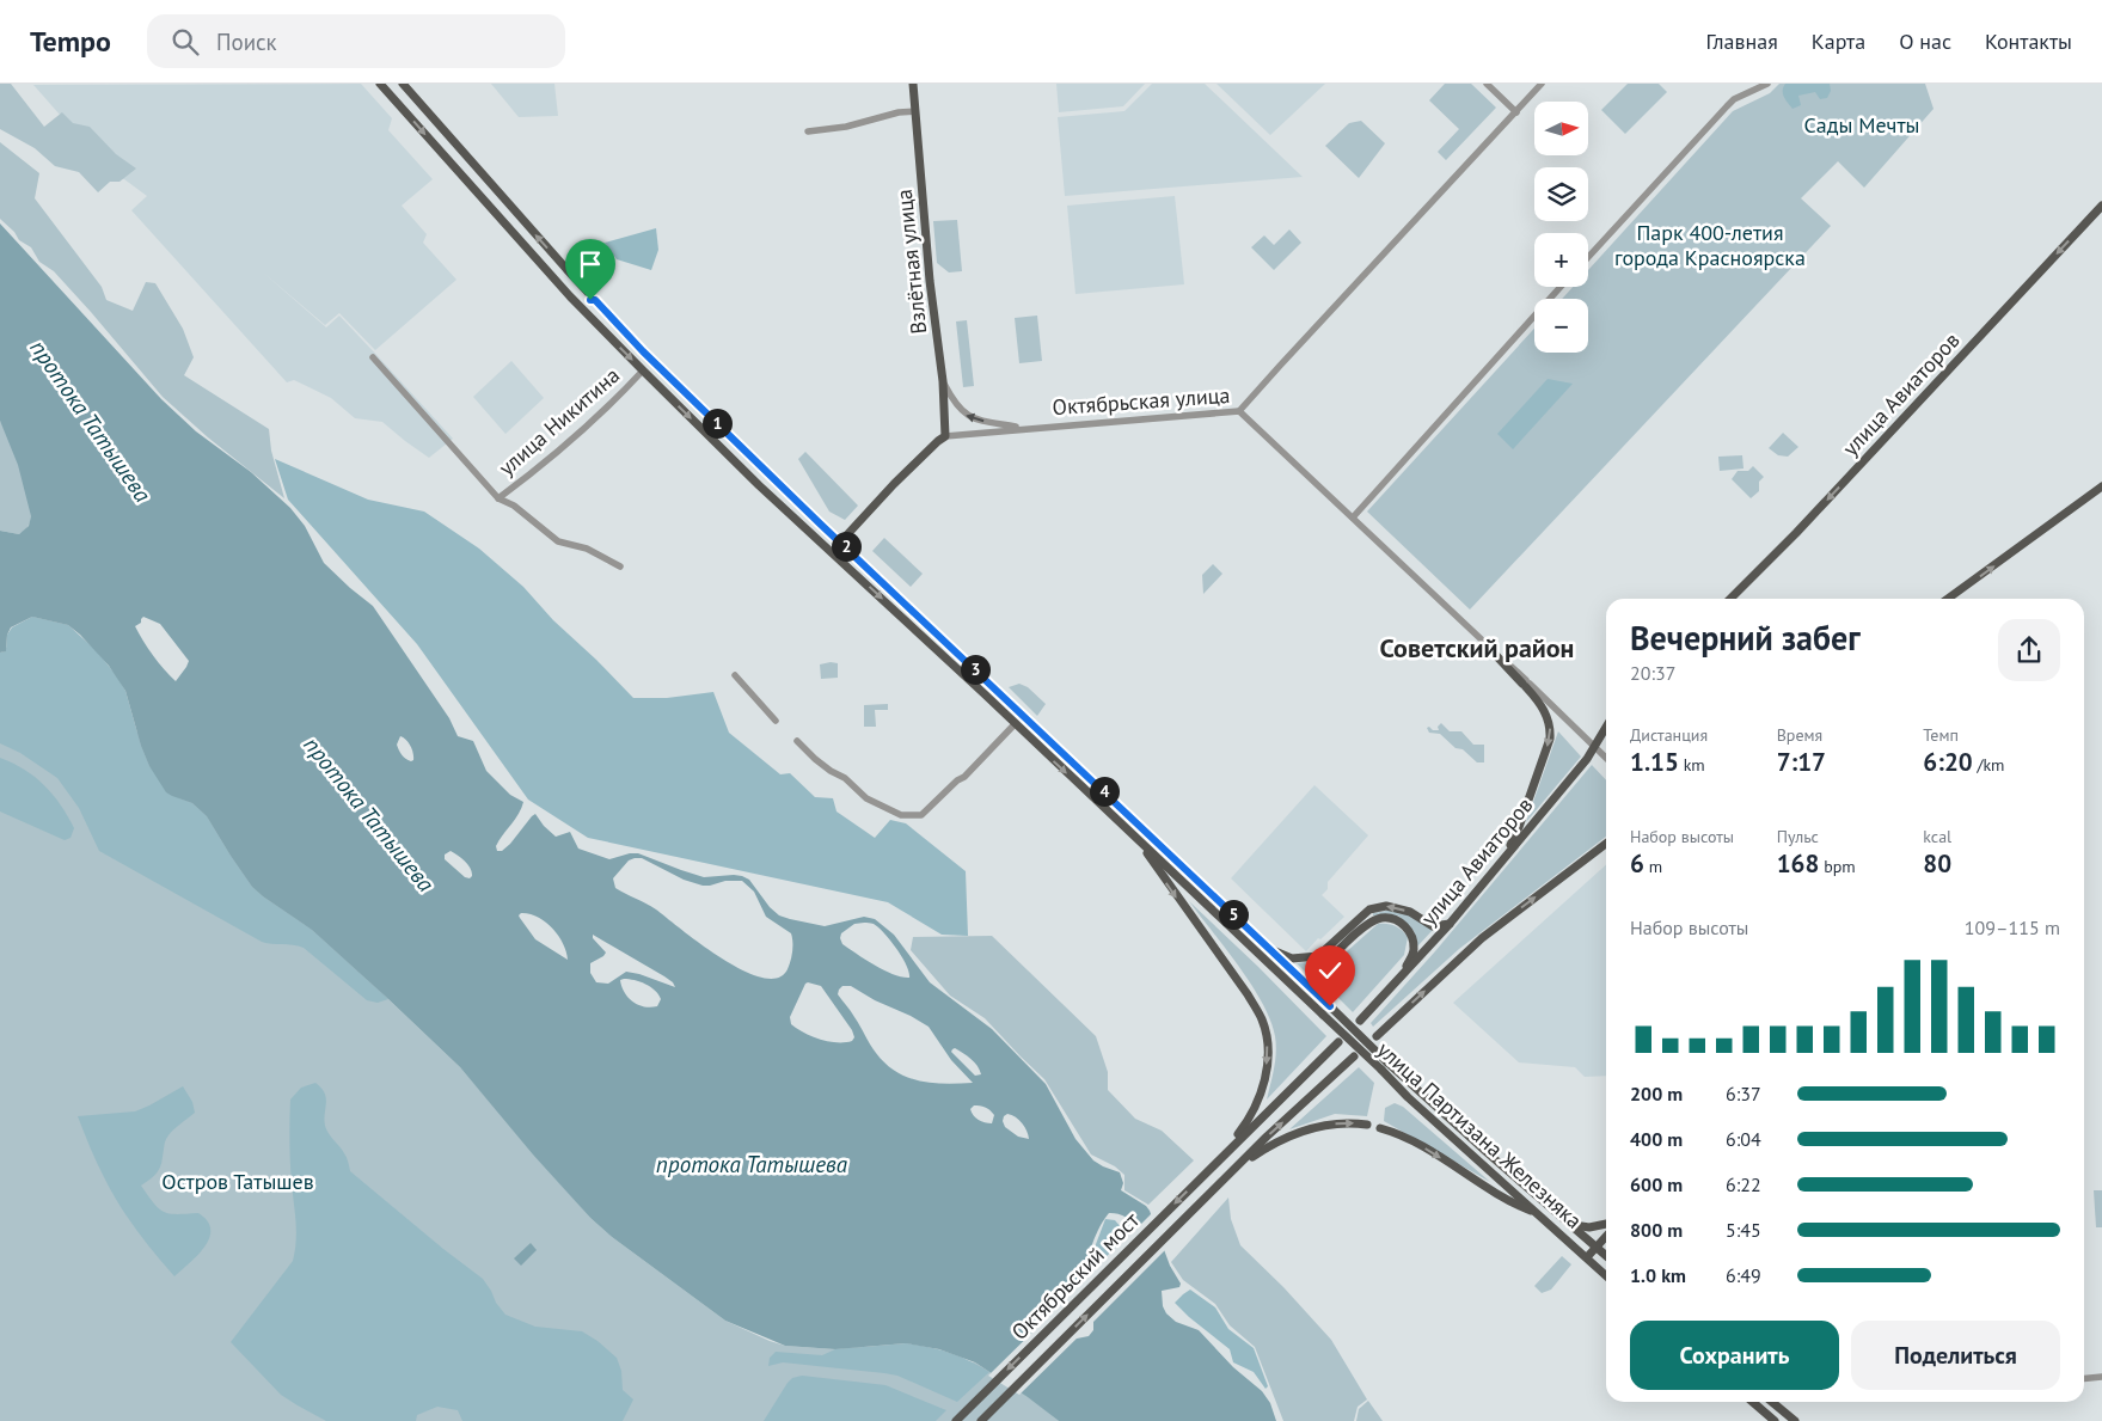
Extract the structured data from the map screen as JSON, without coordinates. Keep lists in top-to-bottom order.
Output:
{
  "streets": {
    "main road": [
      "Взлётная улица",
      "улица Авиаторов",
      "улица Партизана Железняка",
      "Октябрьский мост"
    ],
    "street": ["Октябрьская улица", "улица Никитина"]
  },
  "crossings": [
    ["Взлётная улица", "Октябрьская улица"],
    ["улица Никитина", "улица Партизана Железняка"]
  ],
  "one_way": ["улица Авиаторов"],
  "districts": ["Советский район"],
  "water": ["протока Татышева"],
  "parks": ["Сады Мечты", "Парк 400-летия города Красноярска", "Остров Татышев"],
  "north": "right",
  "page": {
    "header": "Tempo",
    "search": "Поиск",
    "nav": [
      "Главная",
      "Карта",
      "О нас",
      "Контакты"
    ],
    "map_buttons": ["+", "−"],
    "pins": [
      "1",
      "2",
      "3",
      "4",
      "5"
    ],
    "heading": ["Вечерний забег", "20:37"],
    "stats": [
      ["Дистанция", "1.15 km"],
      ["Время", "7:17"],
      ["Темп", "6:20 /km"],
      ["Набор высоты", "6 m"],
      ["Пульс", "168 bpm"],
      ["kcal", "80"]
    ],
    "chart": ["Набор высоты", "109–115 m"],
    "list": [
      {
        "name": "200 m",
        "note": "6:37"
      },
      {
        "name": "400 m",
        "note": "6:04"
      },
      {
        "name": "600 m",
        "note": "6:22"
      },
      {
        "name": "800 m",
        "note": "5:45"
      },
      {
        "name": "1.0 km",
        "note": "6:49"
      }
    ],
    "buttons": ["Сохранить", "Поделиться"]
  }
}
